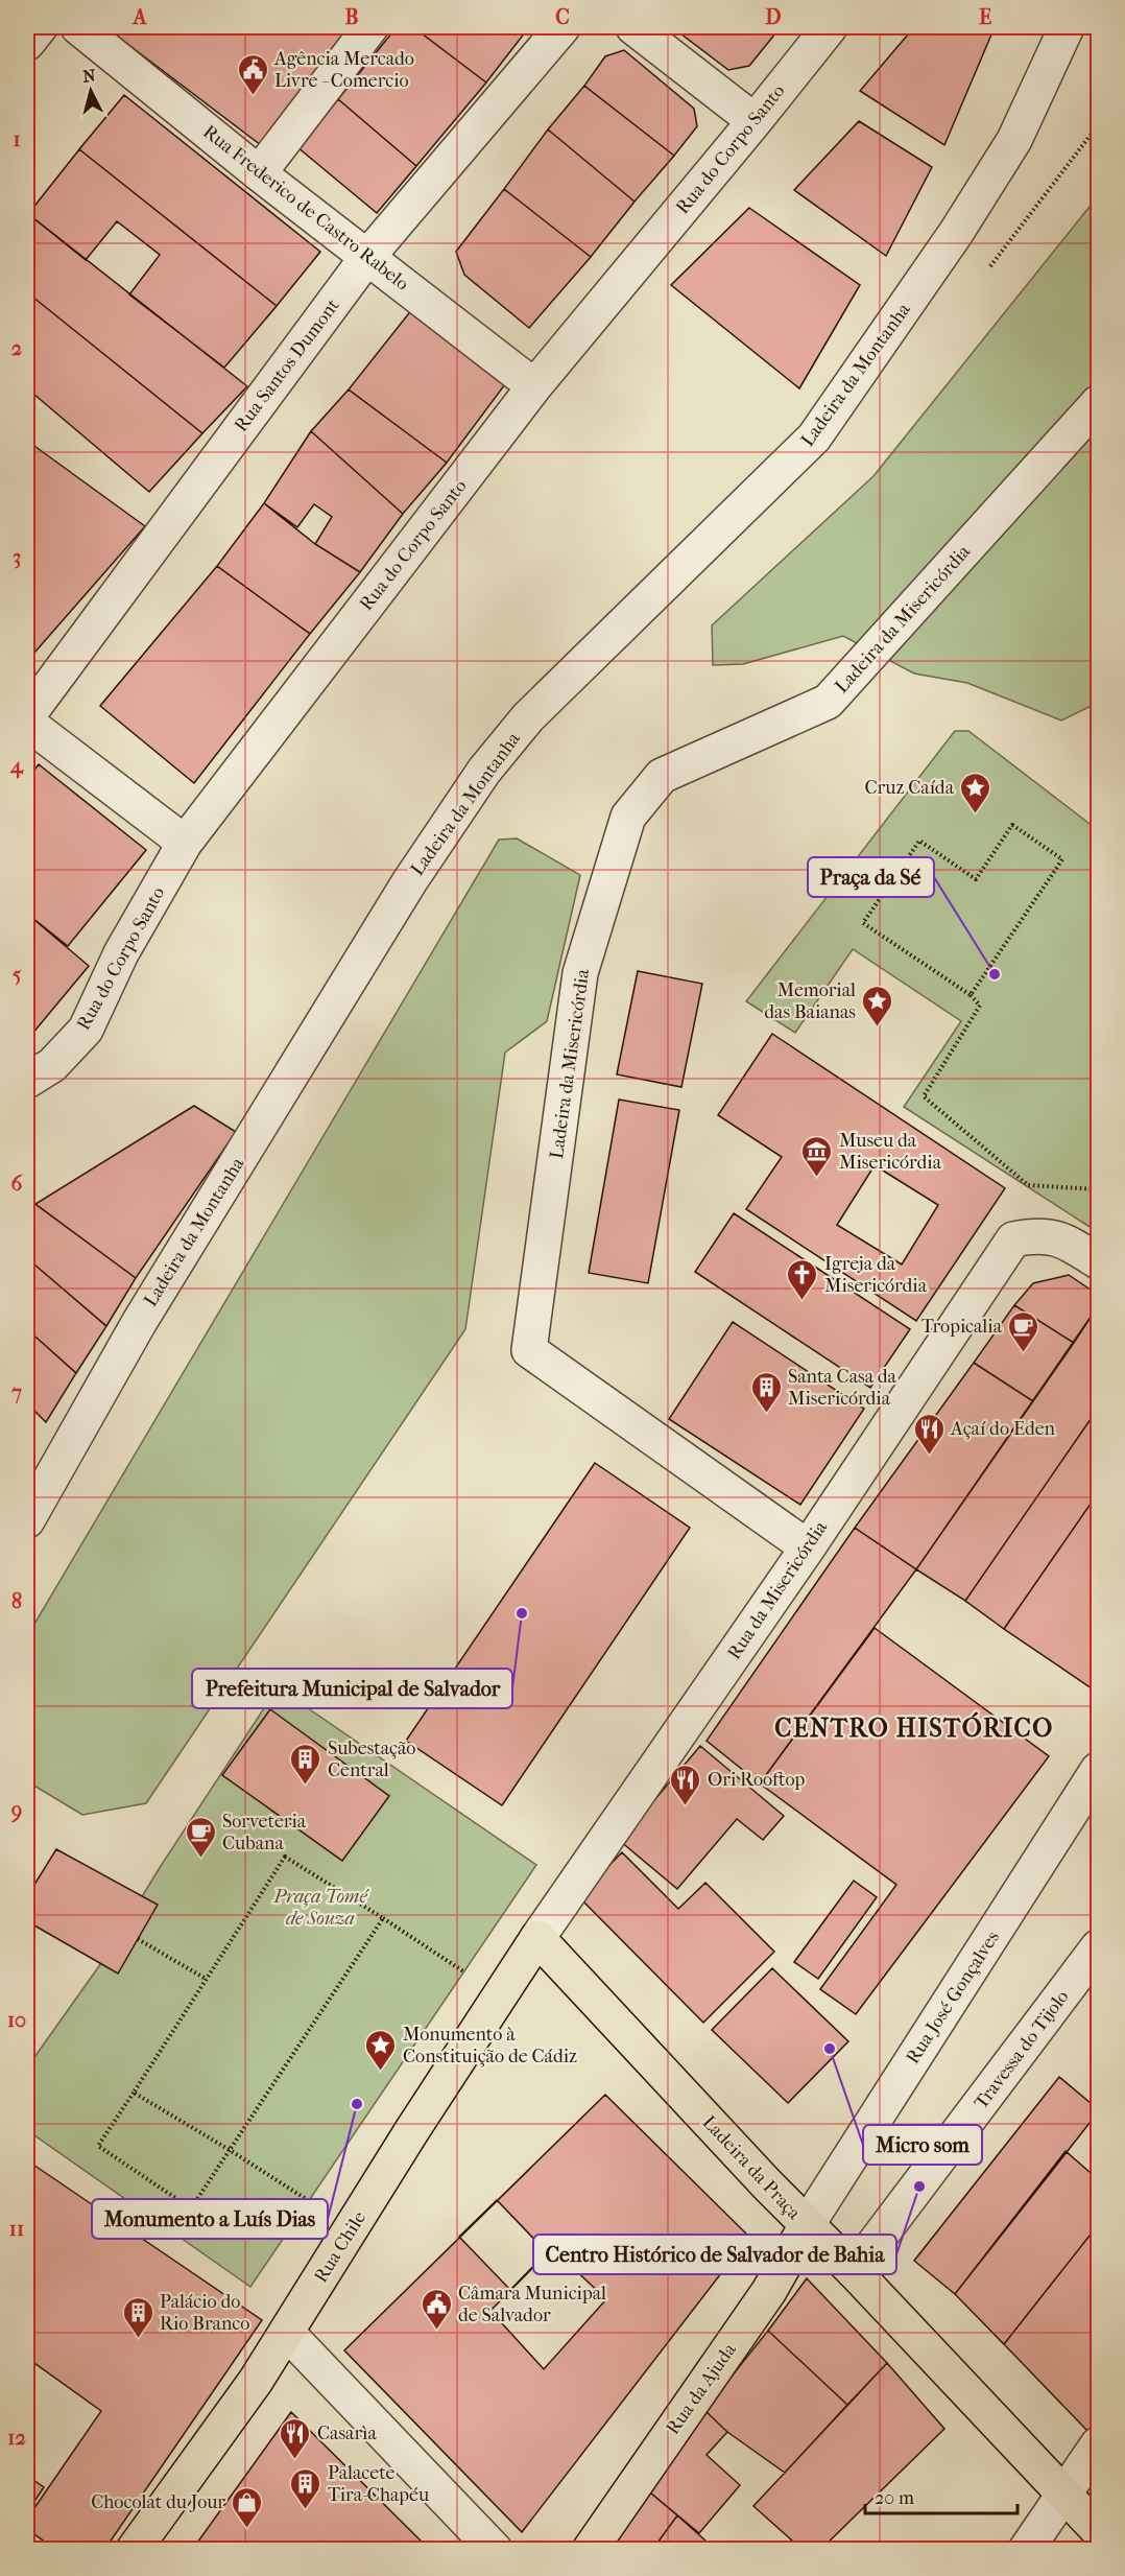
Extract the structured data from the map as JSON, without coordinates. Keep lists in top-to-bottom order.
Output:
{
  "streets": {
    "main road": ["Ladeira da Praça", "Rua Chile", "Rua da Ajuda"],
    "street": [
      "Rua do Corpo Santo",
      "Rua Frederico de Castro Rabelo",
      "Rua Santos Dumont",
      "Ladeira da Montanha",
      "Ladeira da Misericórdia",
      "Rua da Misericórdia",
      "Rua José Gonçalves",
      "Travessa do Tijolo"
    ]
  },
  "crossings": [
    ["Rua do Corpo Santo", "Rua Frederico de Castro Rabelo"],
    ["Rua Frederico de Castro Rabelo", "Rua Santos Dumont"],
    ["Ladeira da Misericórdia", "Rua da Misericórdia"],
    ["Rua da Misericórdia", "Ladeira da Praça"],
    ["Rua da Misericórdia", "Rua Chile"],
    ["Rua José Gonçalves", "Ladeira da Praça"],
    ["Rua José Gonçalves", "Rua da Ajuda"],
    ["Travessa do Tijolo", "Ladeira da Praça"],
    ["Ladeira da Praça", "Rua Chile"],
    ["Ladeira da Praça", "Rua da Ajuda"]
  ],
  "districts": ["CENTRO HISTÓRICO"],
  "parks": ["Praça Tomé de Souza"],
  "places": {
    "public building": ["Agência Mercado Livre - Comercio", "Câmara Municipal de Salvador"],
    "place": ["Cruz Caída", "Memorial das Baianas", "Monumento à Constituição de Cádiz"],
    "other": [
      "Praça da Sé",
      "Prefeitura Municipal de Salvador",
      "Micro som",
      "Monumento a Luís Dias",
      "Centro Histórico de Salvador de Bahia"
    ],
    "museum": ["Museu da Misericórdia"],
    "church": ["Igreja da Misericórdia"],
    "cafe": ["Tropicalia", "Sorveteria Cubana"],
    "building": [
      "Santa Casa da Misericórdia",
      "Subestação Central",
      "Palácio do Rio Branco",
      "Palacete Tira-Chapéu"
    ],
    "restaurant": ["Açaí do Eden", "Ori Rooftop", "Casarìa"],
    "shop": ["Chocolat du Jour"]
  },
  "scale_bar": "20 m",
  "north": "top",
  "grid": {
    "columns": [
      "A",
      "B",
      "C",
      "D",
      "E"
    ],
    "rows": [
      "1",
      "2",
      "3",
      "4",
      "5",
      "6",
      "7",
      "8",
      "9",
      "10",
      "11",
      "12"
    ]
  }
}
